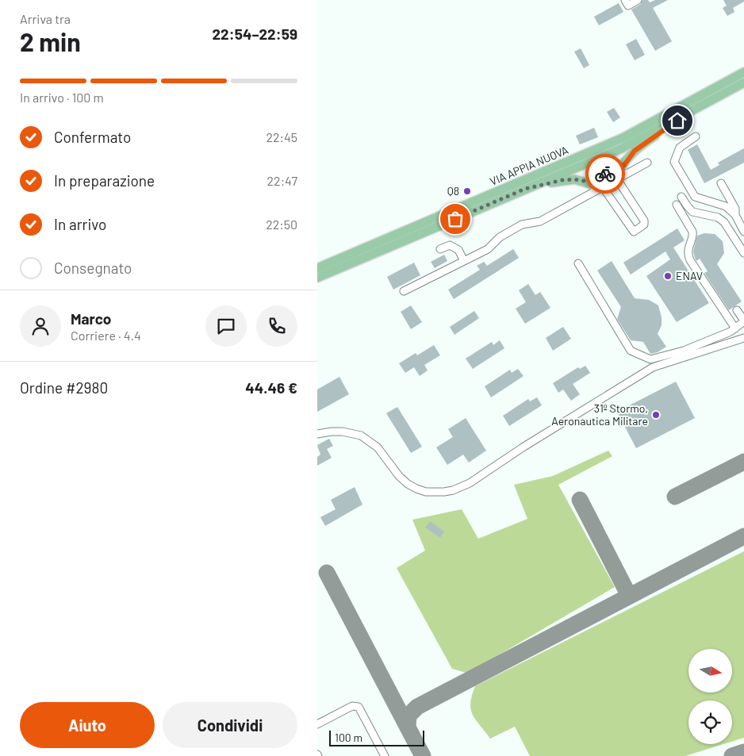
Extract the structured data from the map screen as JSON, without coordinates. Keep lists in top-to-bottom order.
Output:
{
  "streets": {
    "main road": ["VIA APPIA NUOVA"]
  },
  "places": ["Q8", "ENAV", "31º Stormo, Aeronautica Militare"],
  "scale_bar": "100 m",
  "north": "right",
  "page": {
    "heading": ["2 min", "Arriva tra", "22:54–22:59"],
    "panel": [
      "Marco",
      "Corriere · 4.4",
      "Ordine #2980",
      "44.46 €"
    ],
    "bar": "In arrivo · 100 m",
    "list": [
      ["Confermato", "22:45"],
      ["In preparazione", "22:47"],
      ["In arrivo", "22:50"],
      "Consegnato"
    ],
    "buttons": ["Aiuto", "Condividi"],
    "scale": "100 m"
  }
}
